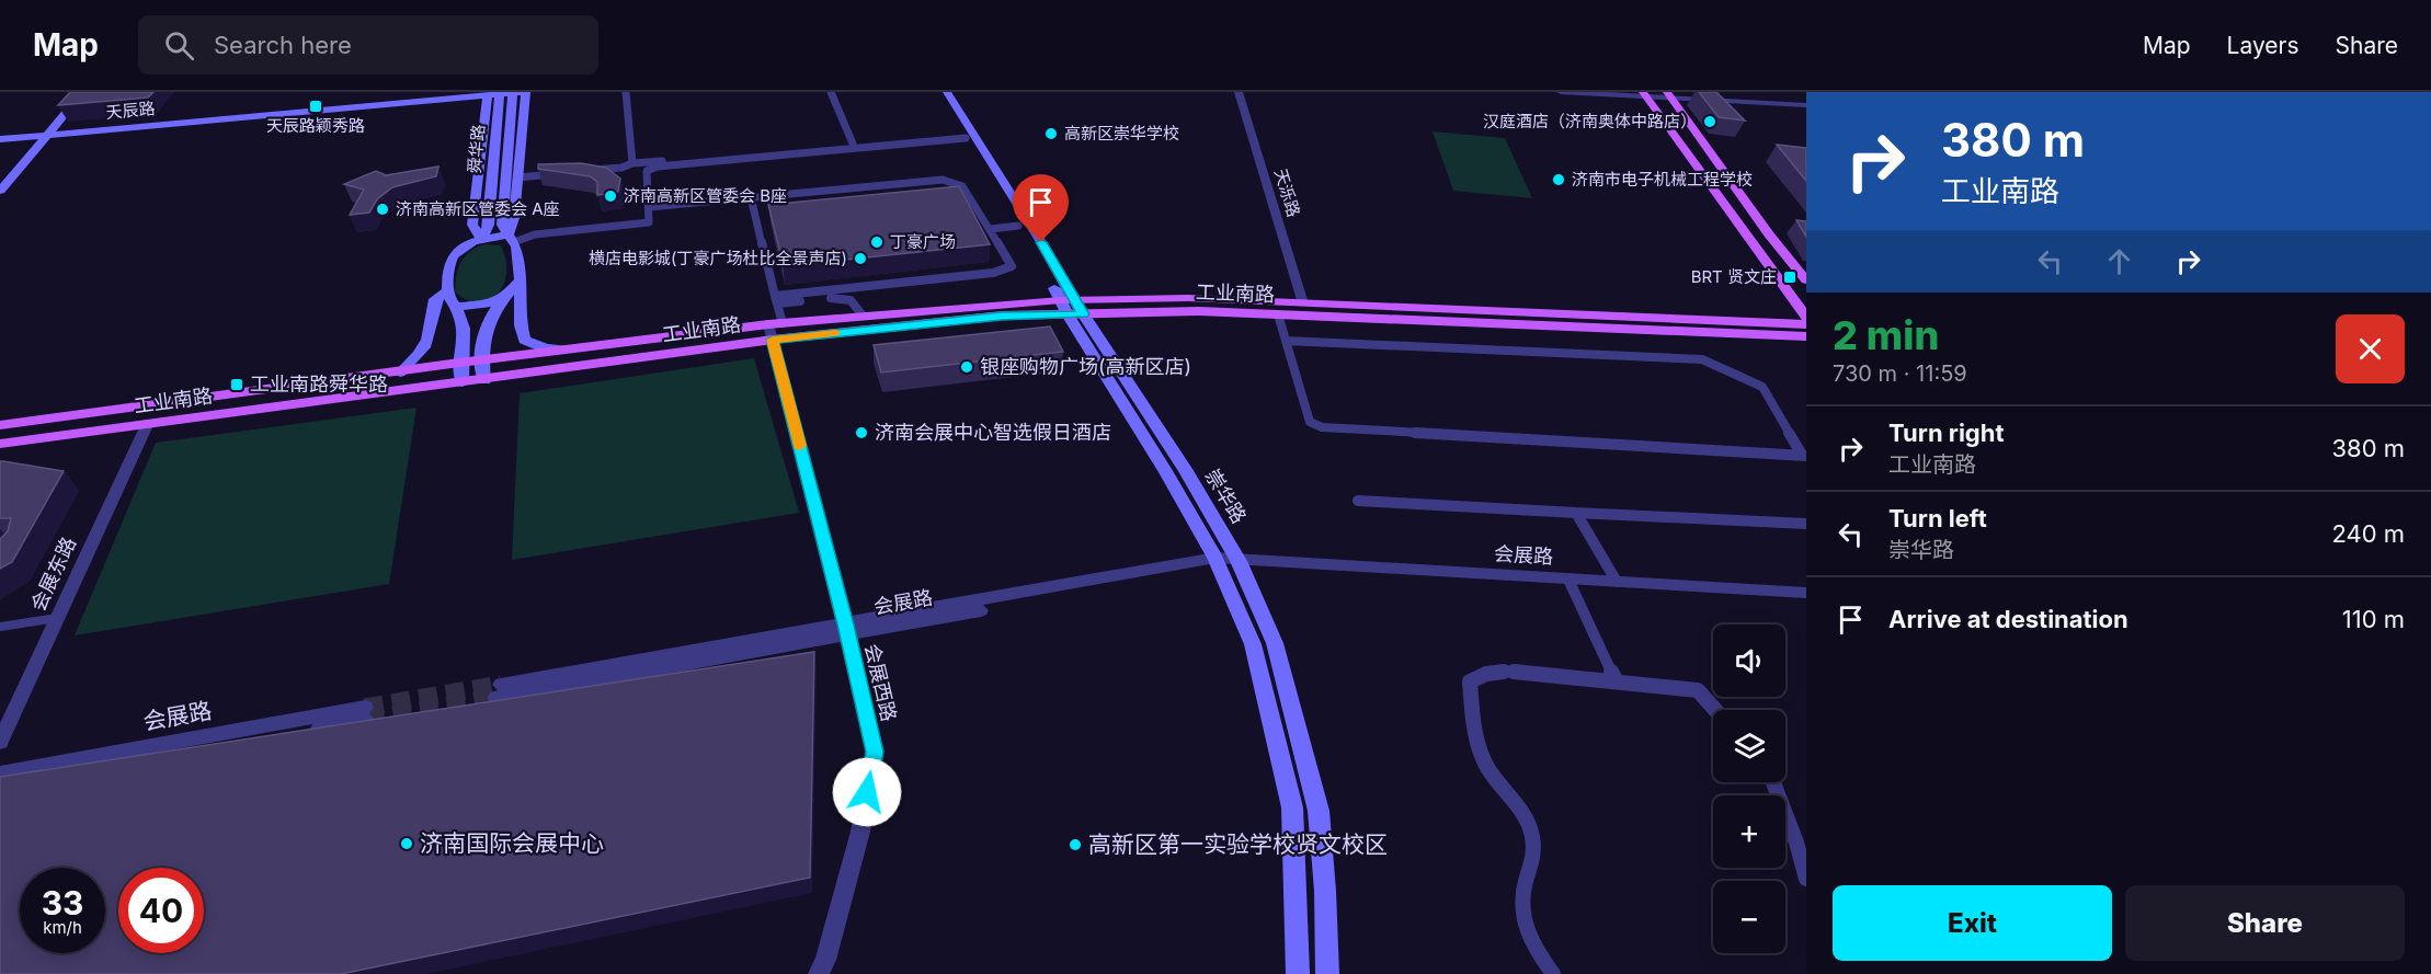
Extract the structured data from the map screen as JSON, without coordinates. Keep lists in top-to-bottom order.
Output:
{
  "streets": {
    "main road": [
      "天辰路",
      "舜华路",
      "工业南路",
      "崇华路"
    ],
    "street": [
      "天泺路",
      "会展路",
      "会展东路",
      "会展西路"
    ]
  },
  "crossings": [
    ["天辰路", "舜华路"],
    ["舜华路", "工业南路"],
    ["天泺路", "工业南路"],
    ["工业南路", "崇华路"],
    ["工业南路", "会展东路"],
    ["工业南路", "会展西路"],
    ["崇华路", "会展路"],
    ["会展路", "会展西路"]
  ],
  "places": {
    "transit": ["天辰路颖秀路", "BRT 贤文庄", "工业南路舜华路"],
    "other": [
      "汉庭酒店（济南奥体中路店）",
      "高新区崇华学校",
      "济南市电子机械工程学校",
      "济南高新区管委会 B座",
      "济南高新区管委会 A座",
      "丁豪广场",
      "横店电影城(丁豪广场杜比全景声店)",
      "银座购物广场(高新区店)",
      "济南会展中心智选假日酒店",
      "济南国际会展中心",
      "高新区第一实验学校贤文校区"
    ]
  },
  "page": {
    "header": "Map",
    "search": "Search here",
    "nav": ["Map", "Layers", "Share"],
    "turn": ["380 m", "工业南路"],
    "heading": ["2 min", "730 m · 11:59"],
    "list": [
      {
        "name": "Turn right",
        "note": "工业南路",
        "value": "380 m"
      },
      {
        "name": "Turn left",
        "note": "崇华路",
        "value": "240 m"
      },
      {
        "name": "Arrive at destination",
        "value": "110 m"
      }
    ],
    "map_buttons": ["+", "−"],
    "speed": "33 km/h",
    "limit": "40",
    "buttons": ["Exit", "Share"]
  }
}
